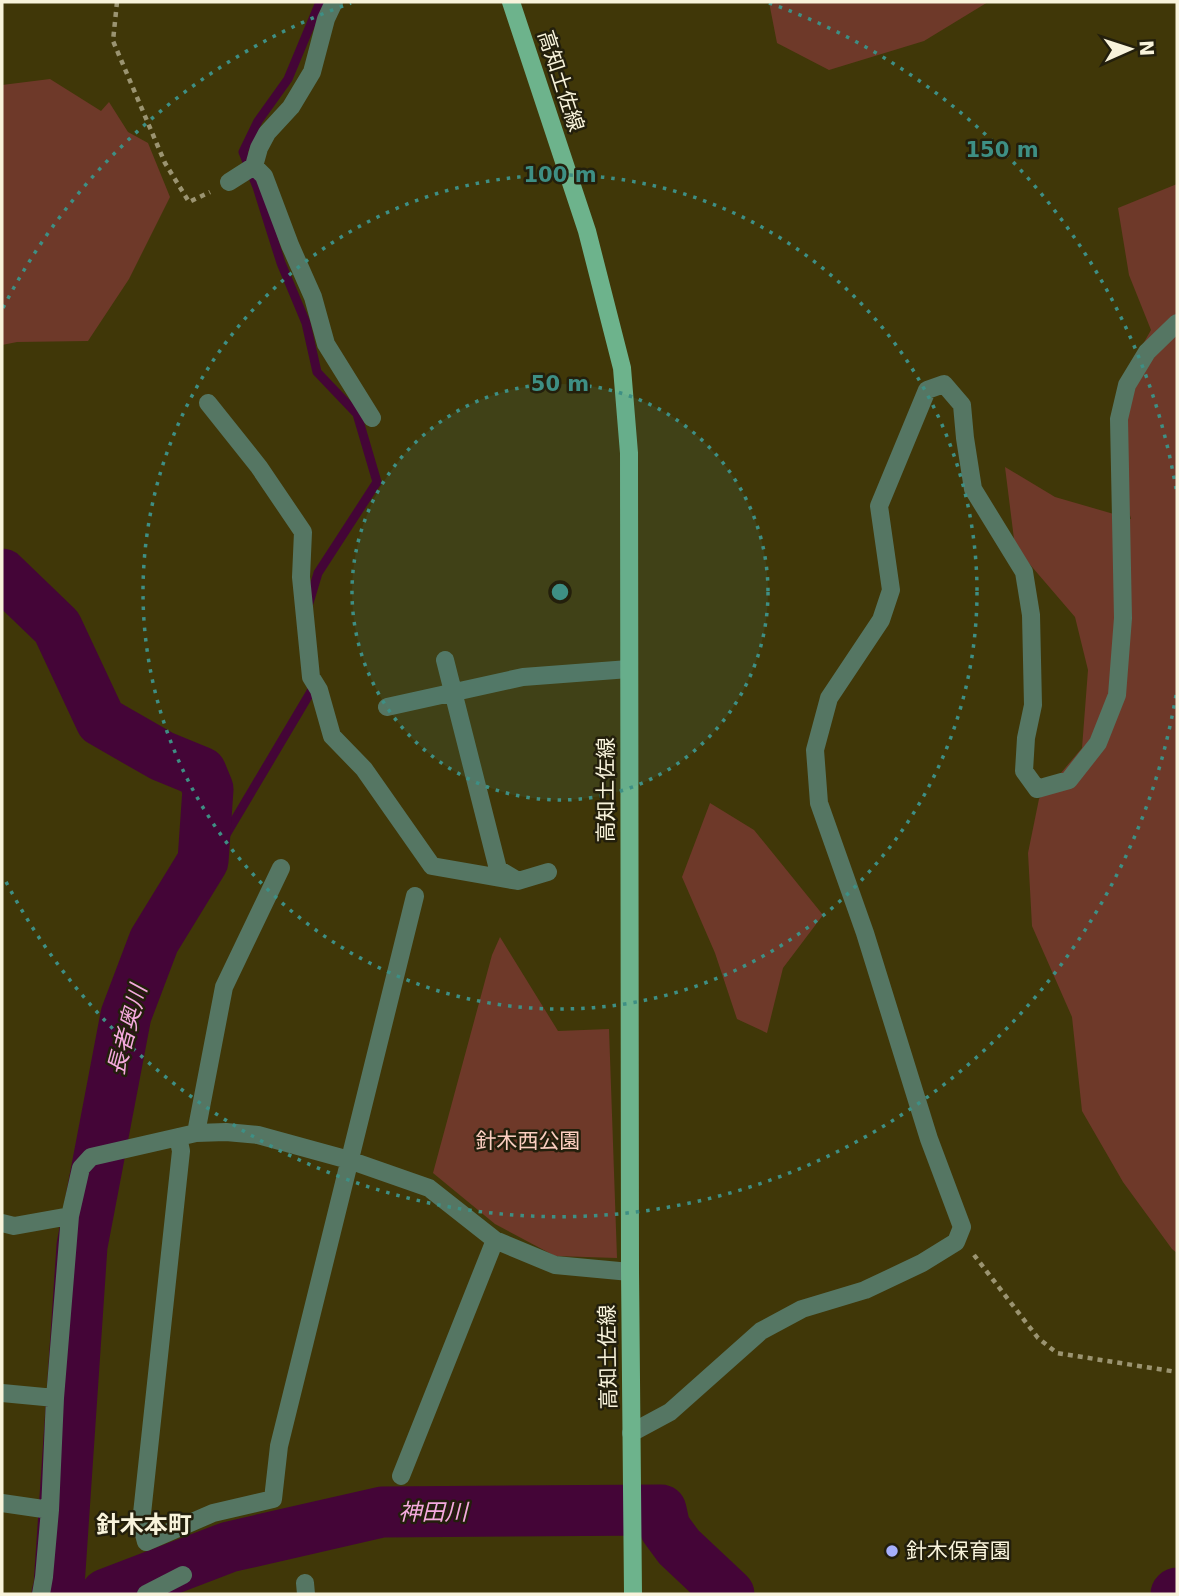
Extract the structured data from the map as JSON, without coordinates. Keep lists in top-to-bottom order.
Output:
{
  "streets": {
    "main road": ["高知土佐線"]
  },
  "districts": ["針木本町"],
  "water": ["長者奥川", "神田川"],
  "parks": ["針木西公園"],
  "places": ["針木保育園"],
  "north": "right",
  "rings": ["150 m", "100 m", "50 m"]
}
